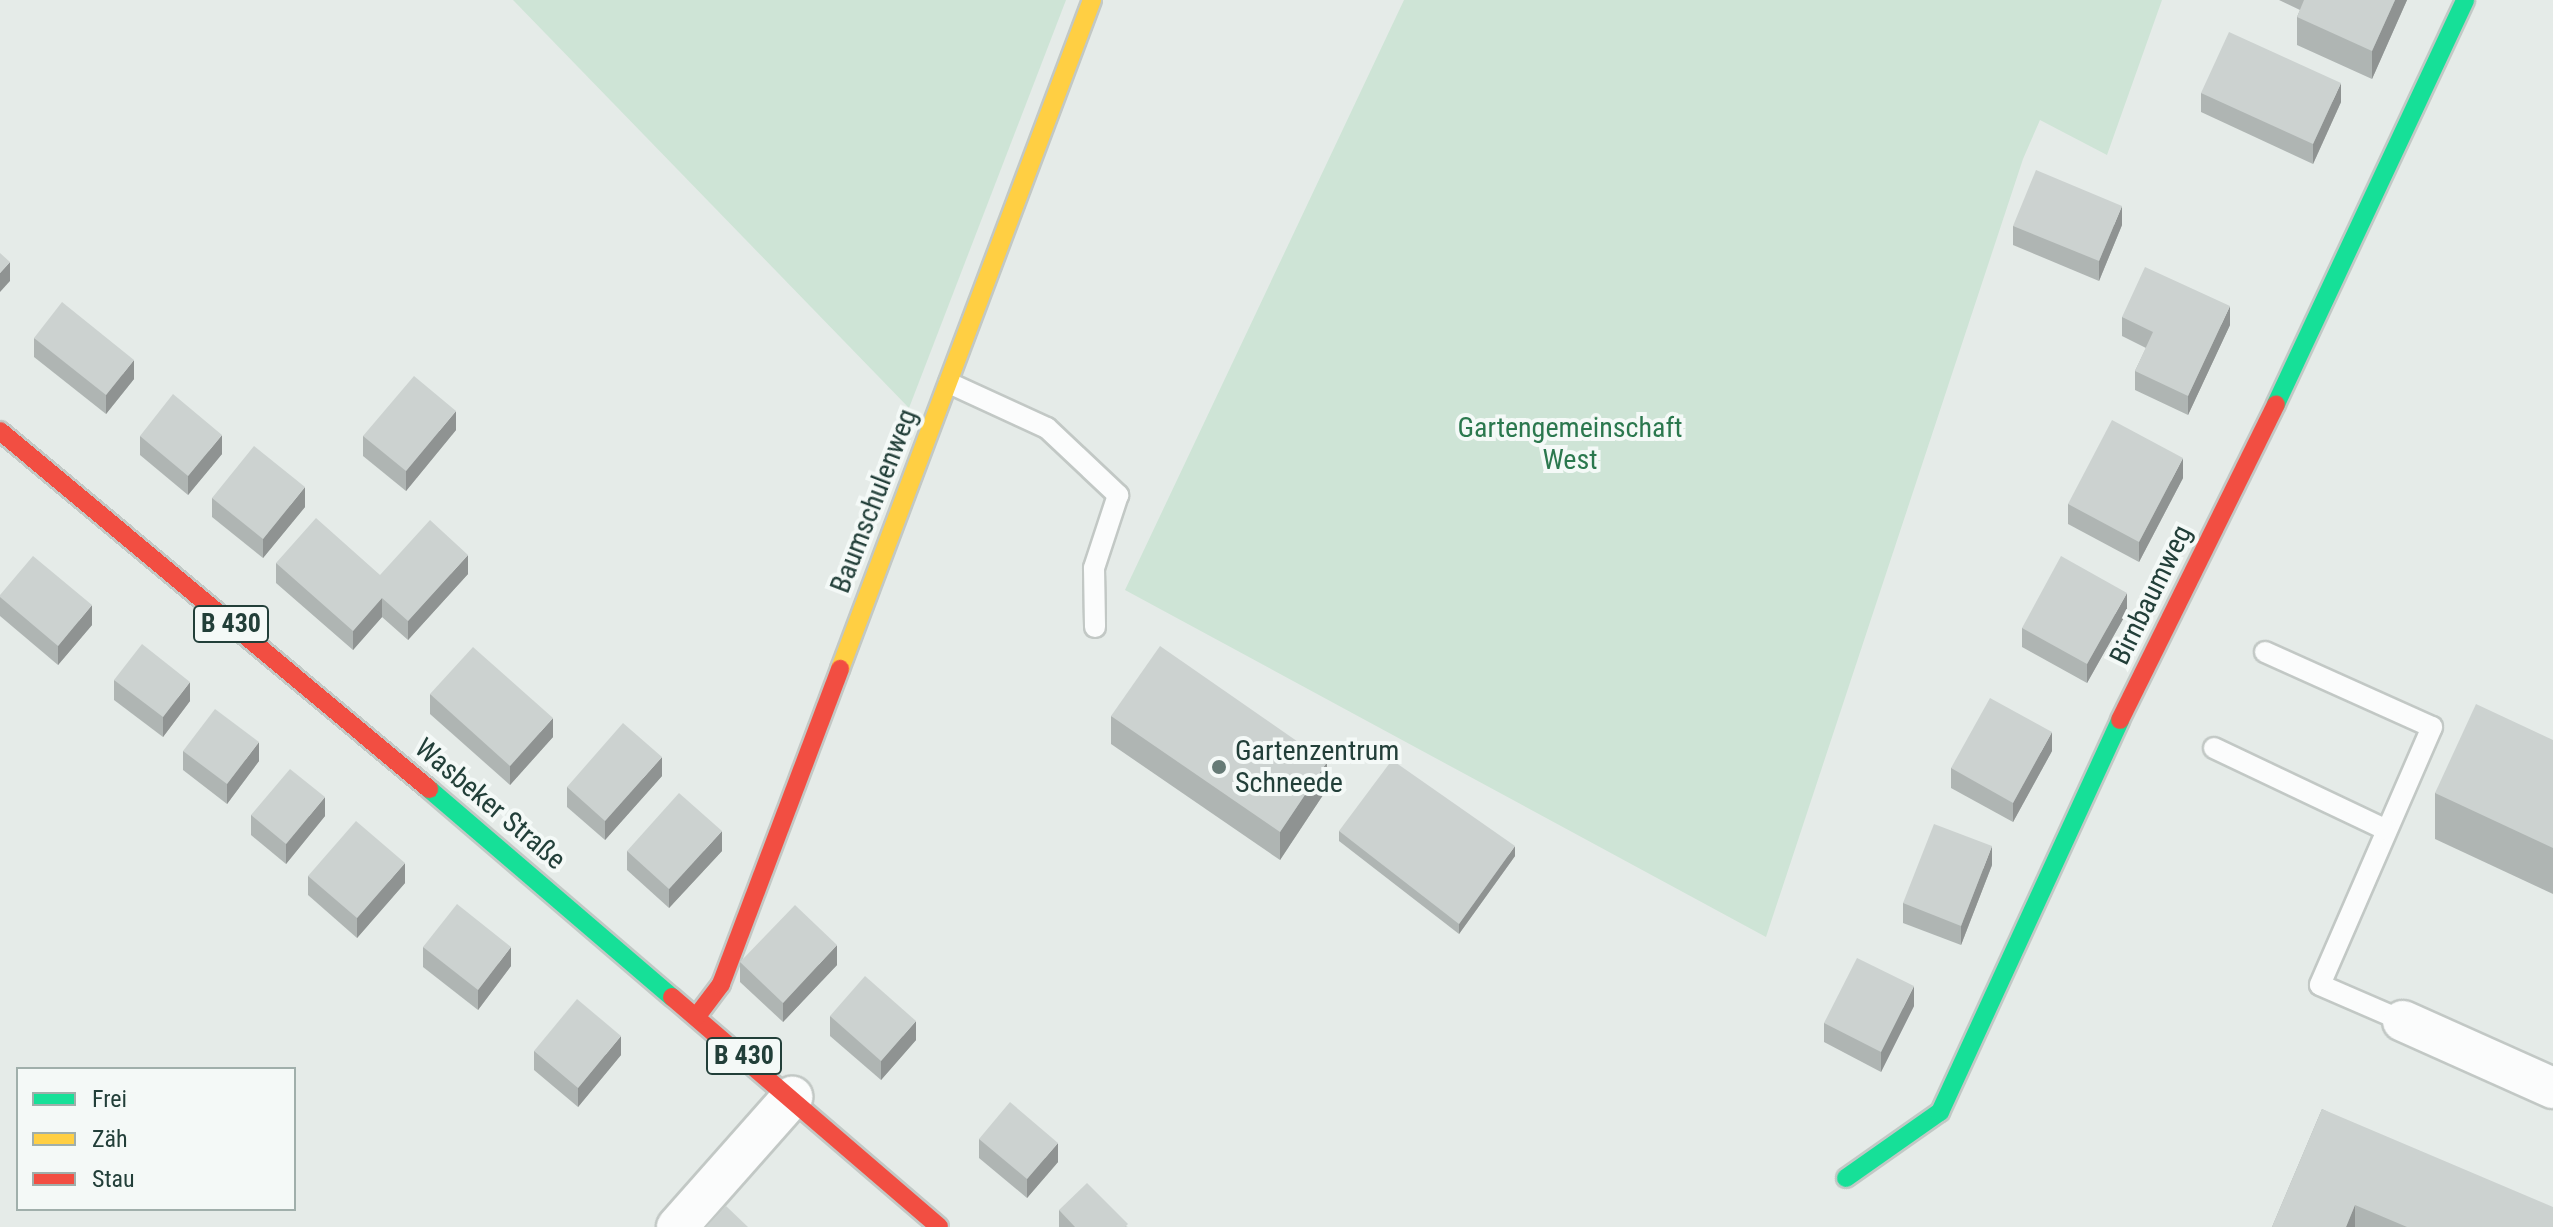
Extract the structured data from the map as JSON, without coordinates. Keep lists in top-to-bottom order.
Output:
{
  "streets": {
    "street": [
      "Baumschulenweg",
      "Birnbaumweg",
      "B 430",
      "Wasbeker Straße"
    ]
  },
  "crossings": [
    ["Baumschulenweg", "Wasbeker Straße"]
  ],
  "parks": ["Gartengemeinschaft West"],
  "places": ["Gartenzentrum Schneede"],
  "legend": ["Frei", "Zäh", "Stau"]
}
